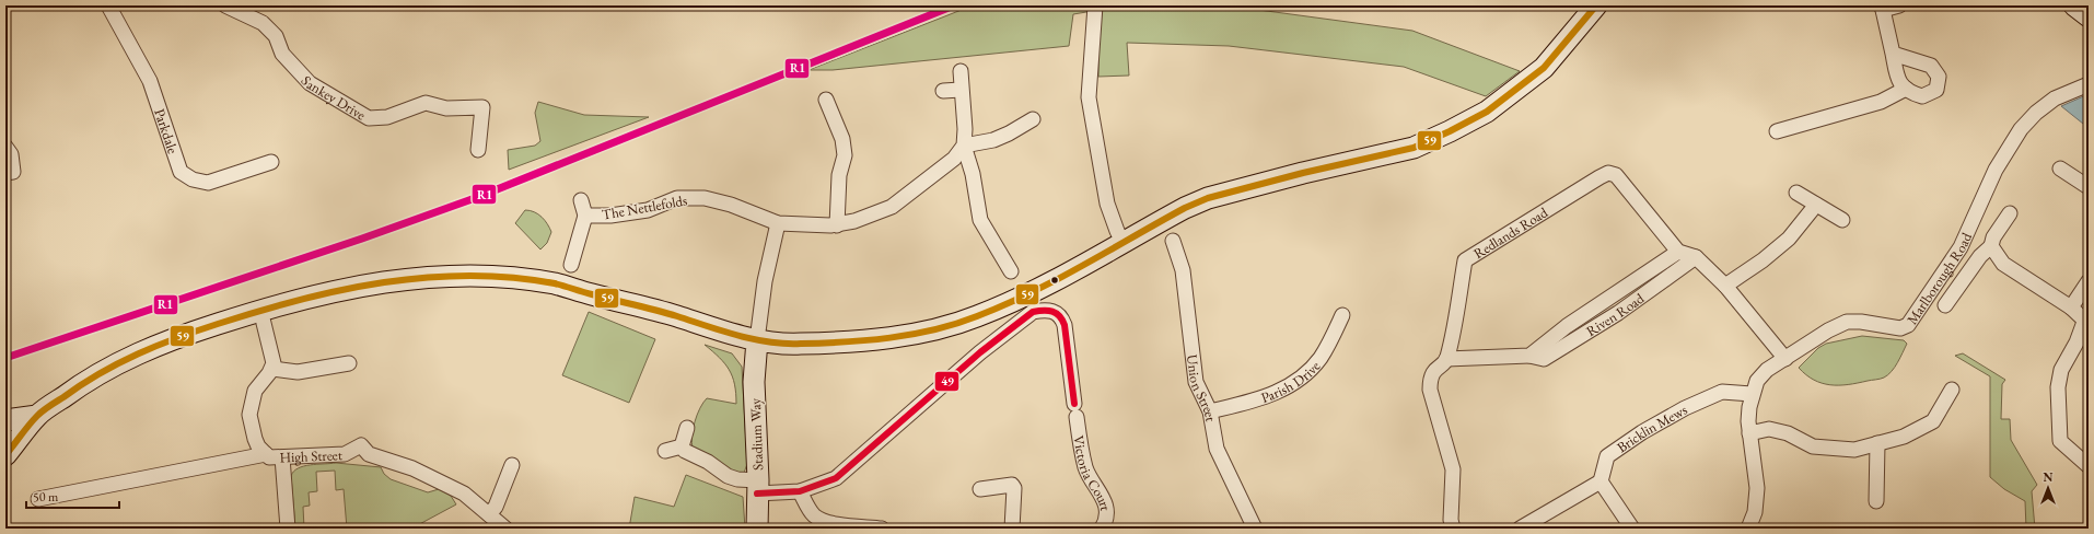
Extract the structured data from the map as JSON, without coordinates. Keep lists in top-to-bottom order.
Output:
{
  "streets": {
    "street": [
      "Sankey Drive",
      "Parkdale",
      "The Nettlefolds",
      "Redlands Road",
      "Marlborough Road",
      "Riven Road",
      "Parish Drive",
      "Union Street",
      "Bricklin Mews",
      "Stadium Way",
      "High Street",
      "Victoria Court"
    ]
  },
  "crossings": [
    ["Redlands Road", "Riven Road"],
    ["Marlborough Road", "Bricklin Mews"],
    ["Parish Drive", "Union Street"],
    ["Stadium Way", "Victoria Court"]
  ],
  "lines": ["transit line R1", "transit line 59", "transit line 49"],
  "scale_bar": "50 m",
  "north": "top"
}
